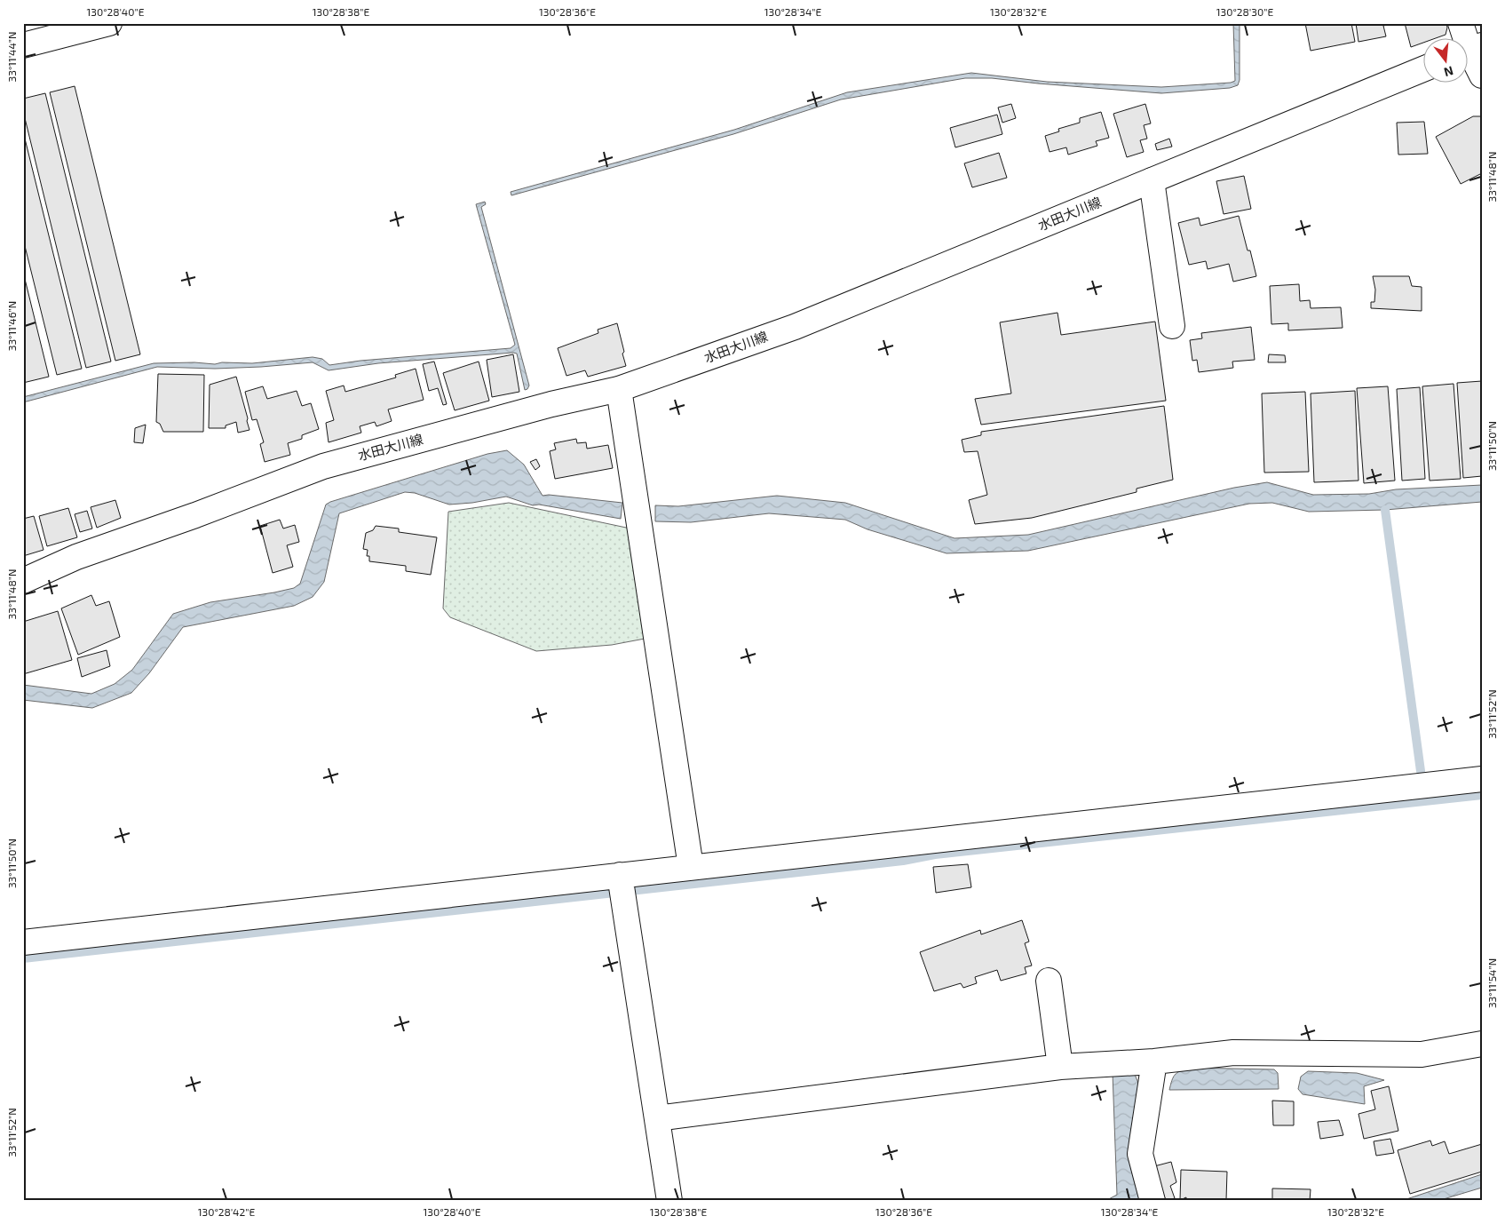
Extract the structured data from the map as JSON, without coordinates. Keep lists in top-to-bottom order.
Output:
{
  "streets": {
    "street": ["水田大川線"]
  },
  "north": "bottom",
  "coordinates": [
    "130°28'40\"E",
    "130°28'38\"E",
    "130°28'36\"E",
    "130°28'34\"E",
    "130°28'32\"E",
    "130°28'30\"E",
    "33°11'44\"N",
    "33°11'48\"N",
    "33°11'46\"N",
    "33°11'50\"N",
    "33°11'52\"N",
    "33°11'54\"N",
    "130°28'42\"E"
  ]
}
